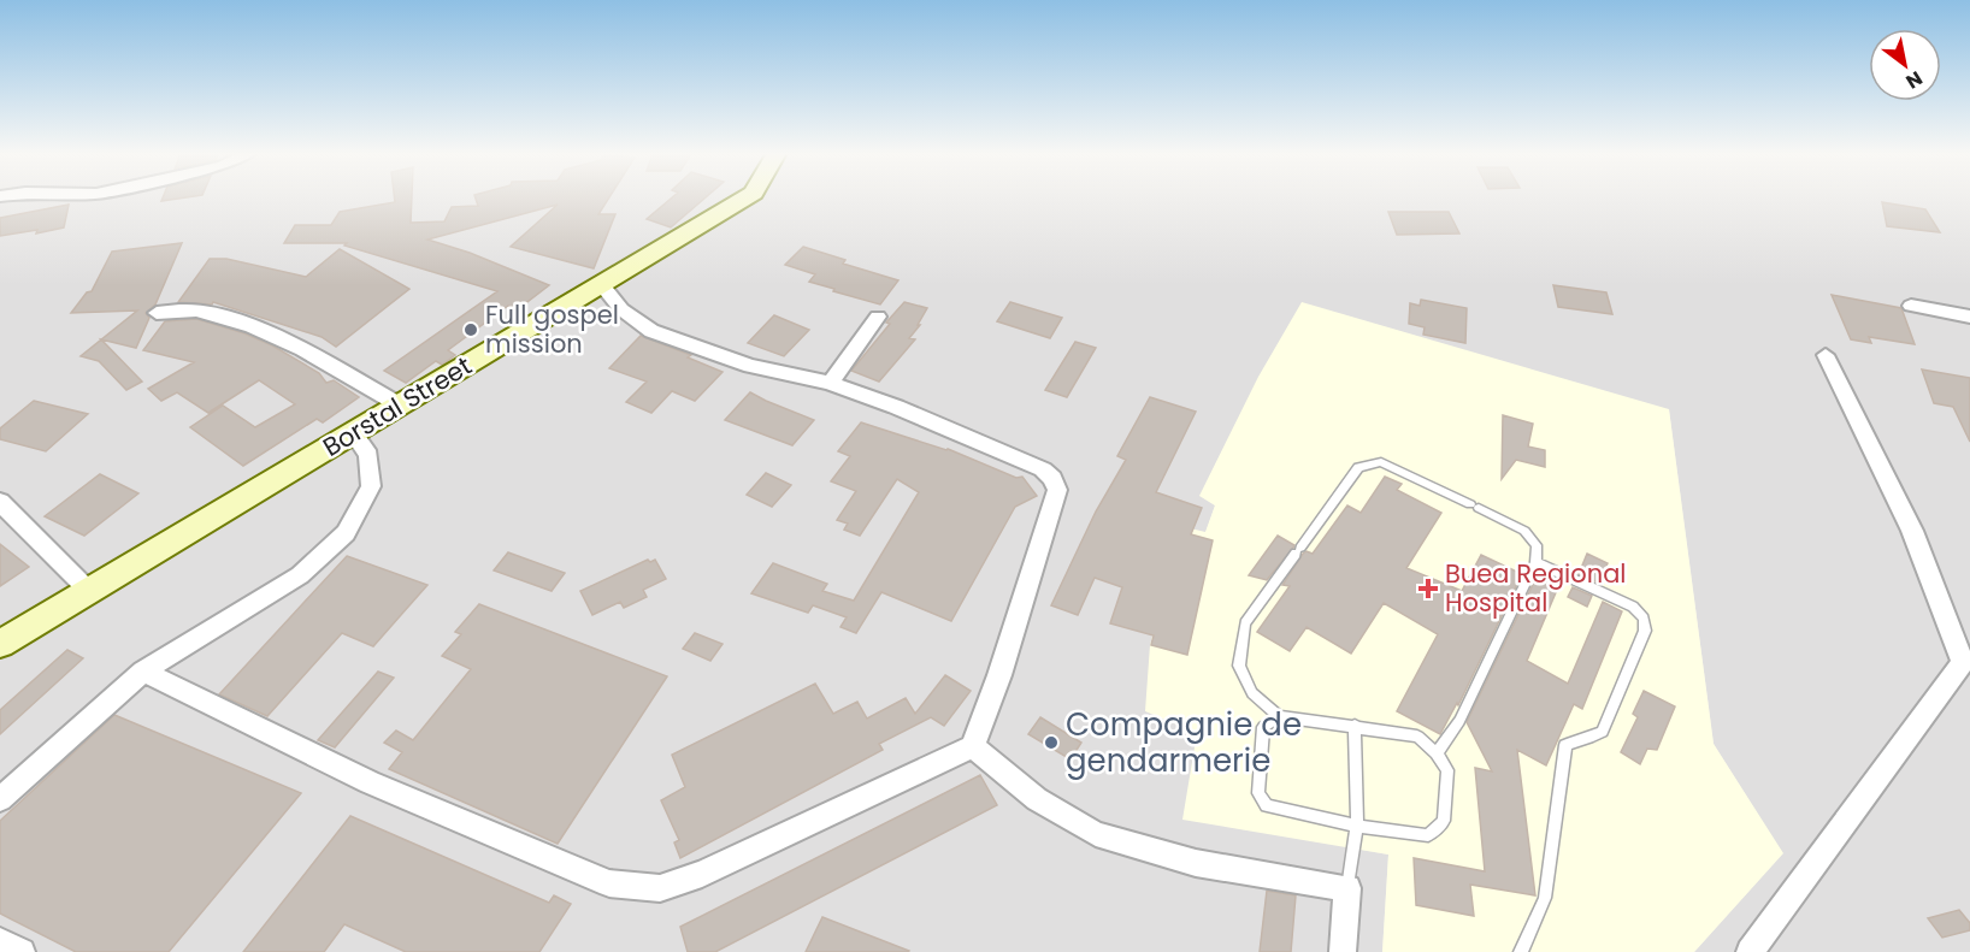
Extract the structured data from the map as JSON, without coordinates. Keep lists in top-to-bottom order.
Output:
{
  "streets": {
    "street": ["Borstal Street"]
  },
  "places": {
    "other": ["Full gospel mission", "Compagnie de gendarmerie"],
    "health": ["Buea Regional Hospital"]
  },
  "north": "bottom right"
}
